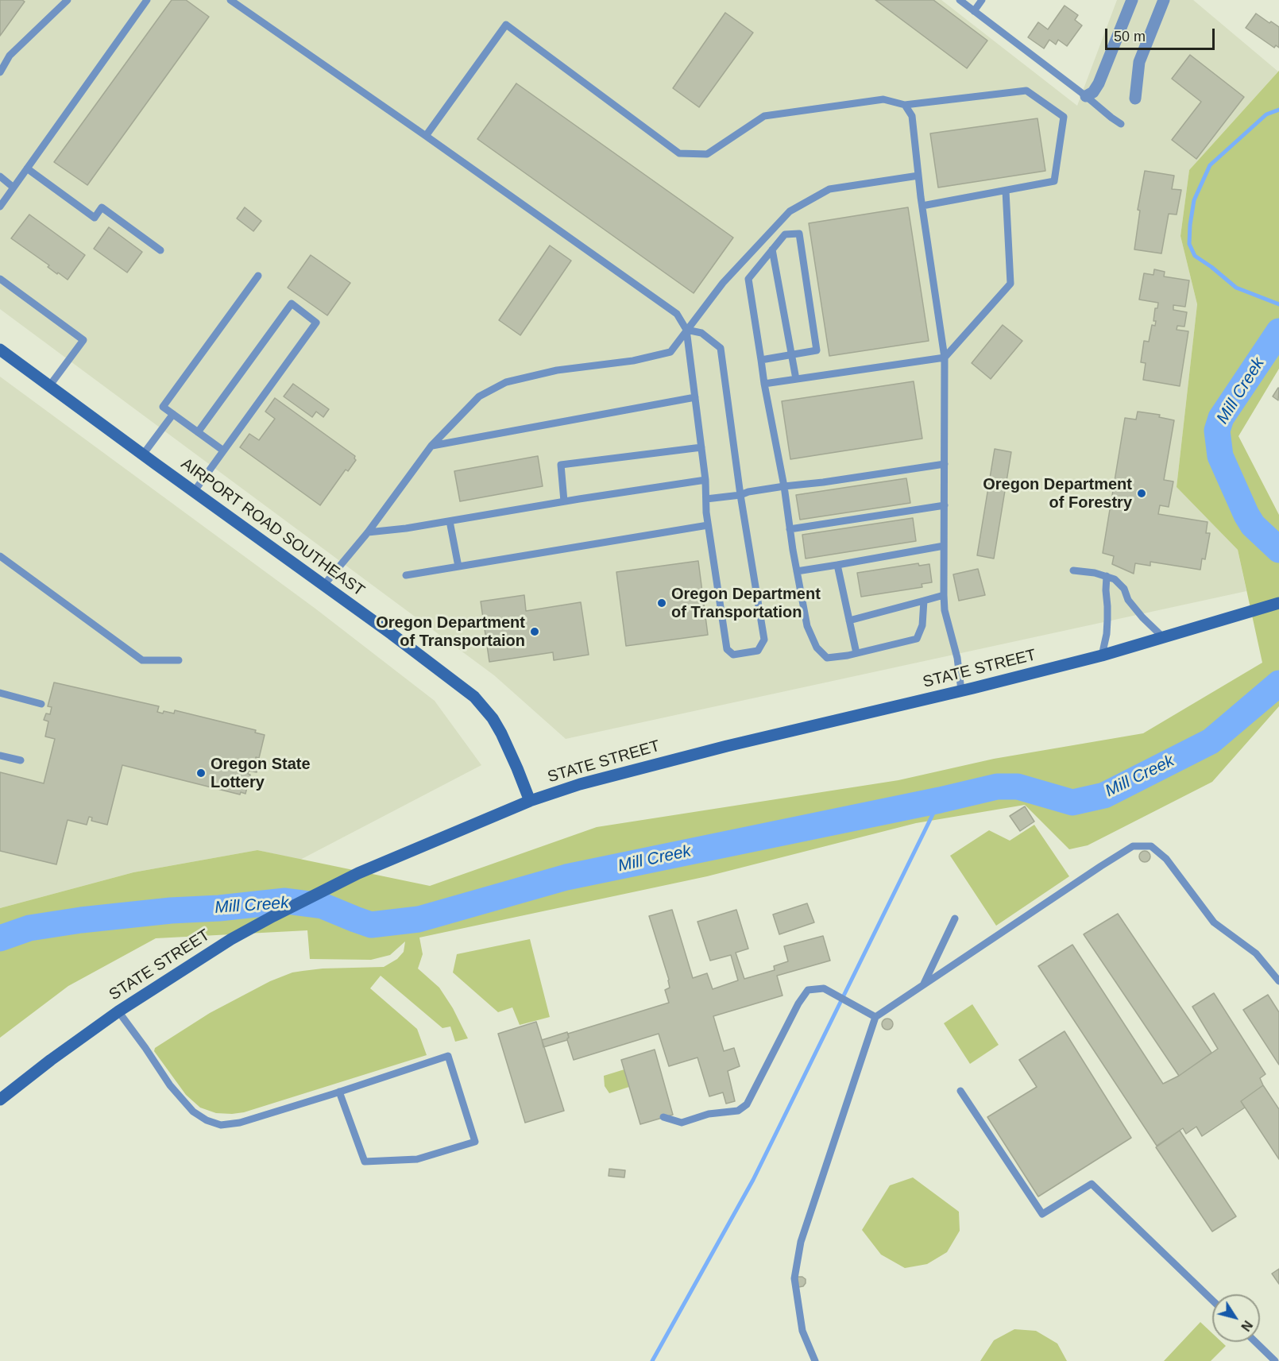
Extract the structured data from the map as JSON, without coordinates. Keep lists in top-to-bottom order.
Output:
{
  "streets": {
    "main road": ["AIRPORT ROAD SOUTHEAST", "STATE STREET"]
  },
  "crossings": [
    ["AIRPORT ROAD SOUTHEAST", "STATE STREET"]
  ],
  "water": ["Mill Creek"],
  "places": [
    "Oregon Department of Forestry",
    "Oregon Department of Transportation",
    "Oregon Department of Transportaion",
    "Oregon State Lottery"
  ],
  "scale_bar": "50 m",
  "north": "bottom right"
}
